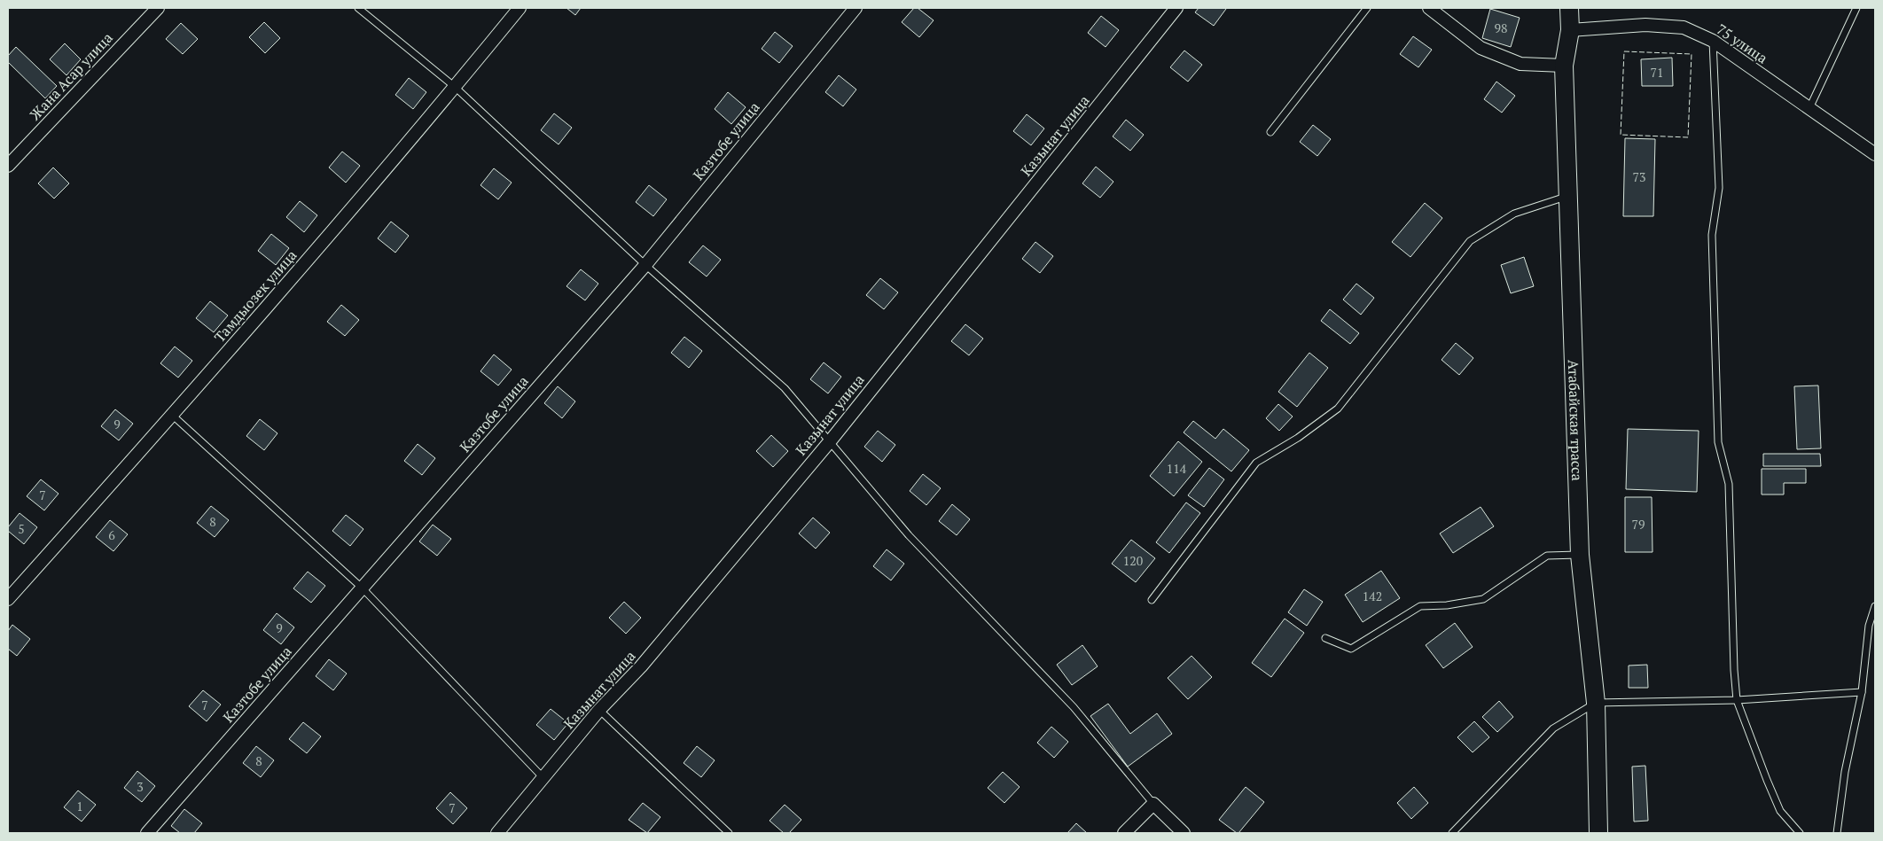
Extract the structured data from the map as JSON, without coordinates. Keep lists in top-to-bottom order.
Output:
{
  "streets": {
    "main road": ["Атабайская трасса"],
    "street": [
      "75 улица",
      "Жана Асар улица",
      "Казынат улица",
      "Казтобе улица",
      "Тамдыозек улица"
    ]
  },
  "crossings": [
    ["75 улица", "Атабайская трасса"]
  ],
  "house_numbers": [
    "98",
    "71",
    "73",
    "9",
    "114",
    "7",
    "8",
    "79",
    "5",
    "6",
    "120",
    "142",
    "9",
    "7",
    "8",
    "3",
    "1",
    "7"
  ]
}
